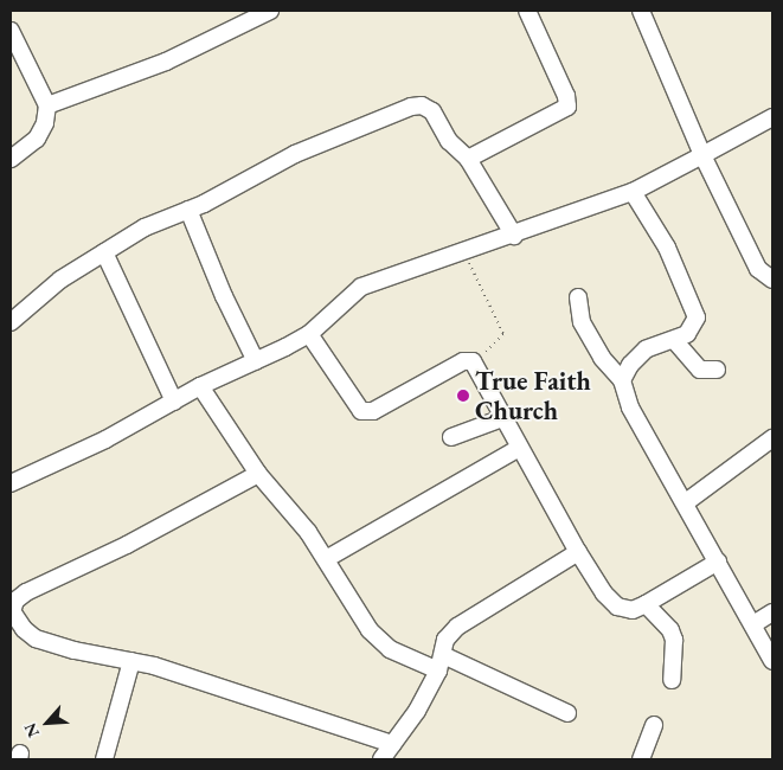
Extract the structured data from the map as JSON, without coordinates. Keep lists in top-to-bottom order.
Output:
{
  "places": ["True Faith Church"],
  "north": "bottom left"
}
